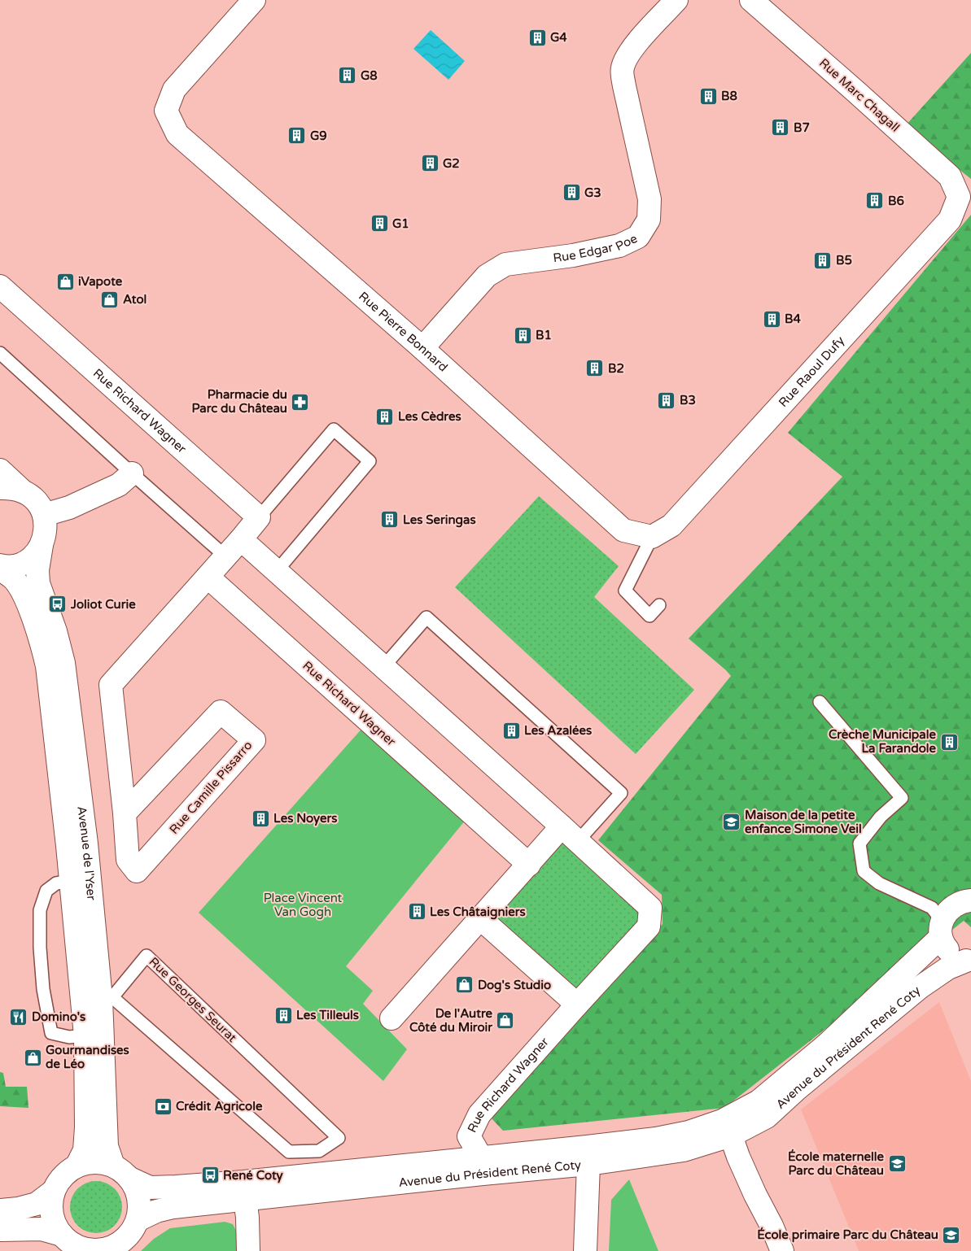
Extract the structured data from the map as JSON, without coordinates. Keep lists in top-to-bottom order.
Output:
{
  "streets": {
    "street": [
      "Rue Marc Chagall",
      "Rue Edgar Poe",
      "Rue Pierre Bonnard",
      "Rue Raoul Dufy",
      "Rue Richard Wagner",
      "Rue Camille Pissarro",
      "Avenue de l'Yser",
      "Avenue du Président René Coty"
    ],
    "lane": ["Rue Georges Seurat"]
  },
  "crossings": [
    ["Rue Marc Chagall", "Rue Raoul Dufy"],
    ["Rue Edgar Poe", "Rue Pierre Bonnard"],
    ["Rue Pierre Bonnard", "Rue Raoul Dufy"],
    ["Rue Richard Wagner", "Rue Camille Pissarro"],
    ["Rue Richard Wagner", "Avenue du Président René Coty"],
    ["Avenue de l'Yser", "Rue Georges Seurat"],
    ["Avenue de l'Yser", "Avenue du Président René Coty"]
  ],
  "parks": ["Place Vincent Van Gogh"],
  "places": {
    "building": [
      "G4",
      "G8",
      "B8",
      "B7",
      "G9",
      "G2",
      "G3",
      "B6",
      "G1",
      "B5",
      "B4",
      "B1",
      "B2",
      "B3",
      "Les Cèdres",
      "Les Seringas",
      "Les Azalées",
      "Crèche Municipale La Farandole",
      "Les Noyers",
      "Les Châtaigniers",
      "Les Tilleuls"
    ],
    "shop": [
      "iVapote",
      "Atol",
      "Dog's Studio",
      "De l'Autre Côté du Miroir",
      "Gourmandises de Léo"
    ],
    "pharmacy": ["Pharmacie du Parc du Château"],
    "bus stop": ["Joliot Curie", "René Coty"],
    "school or university": ["Maison de la petite enfance Simone Veil", "École maternelle Parc du Château", "École primaire Parc du Château"],
    "restaurant": ["Domino's"],
    "bank": ["Crédit Agricole"]
  }
}
